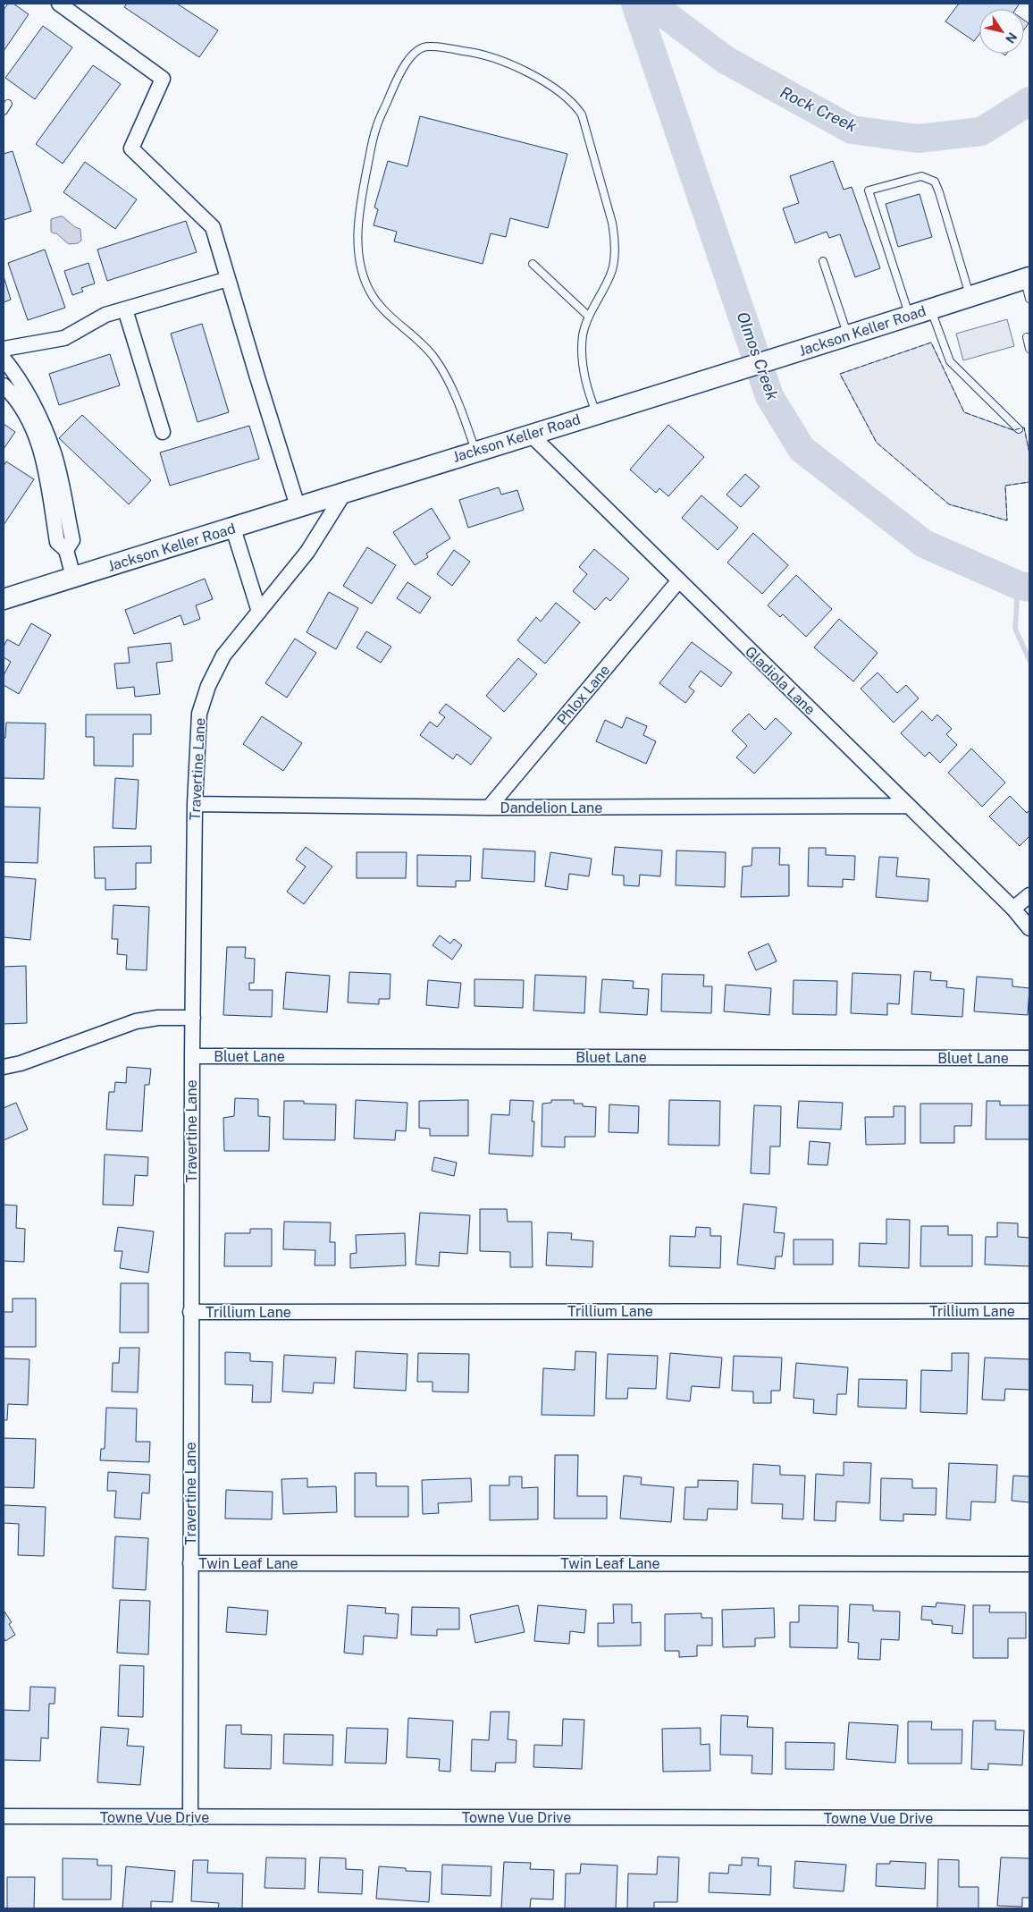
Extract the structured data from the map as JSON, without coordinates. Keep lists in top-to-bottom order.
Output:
{
  "streets": {
    "main road": ["Jackson Keller Road"],
    "street": [
      "Gladiola Lane",
      "Phlox Lane",
      "Travertine Lane",
      "Dandelion Lane",
      "Bluet Lane",
      "Trillium Lane",
      "Twin Leaf Lane",
      "Towne Vue Drive"
    ]
  },
  "crossings": [
    ["Jackson Keller Road", "Gladiola Lane"],
    ["Jackson Keller Road", "Travertine Lane"],
    ["Gladiola Lane", "Phlox Lane"],
    ["Gladiola Lane", "Dandelion Lane"],
    ["Phlox Lane", "Dandelion Lane"],
    ["Travertine Lane", "Dandelion Lane"],
    ["Travertine Lane", "Bluet Lane"],
    ["Travertine Lane", "Trillium Lane"],
    ["Travertine Lane", "Twin Leaf Lane"],
    ["Travertine Lane", "Towne Vue Drive"]
  ],
  "water": ["Rock Creek", "Olmos Creek"],
  "north": "bottom right"
}
